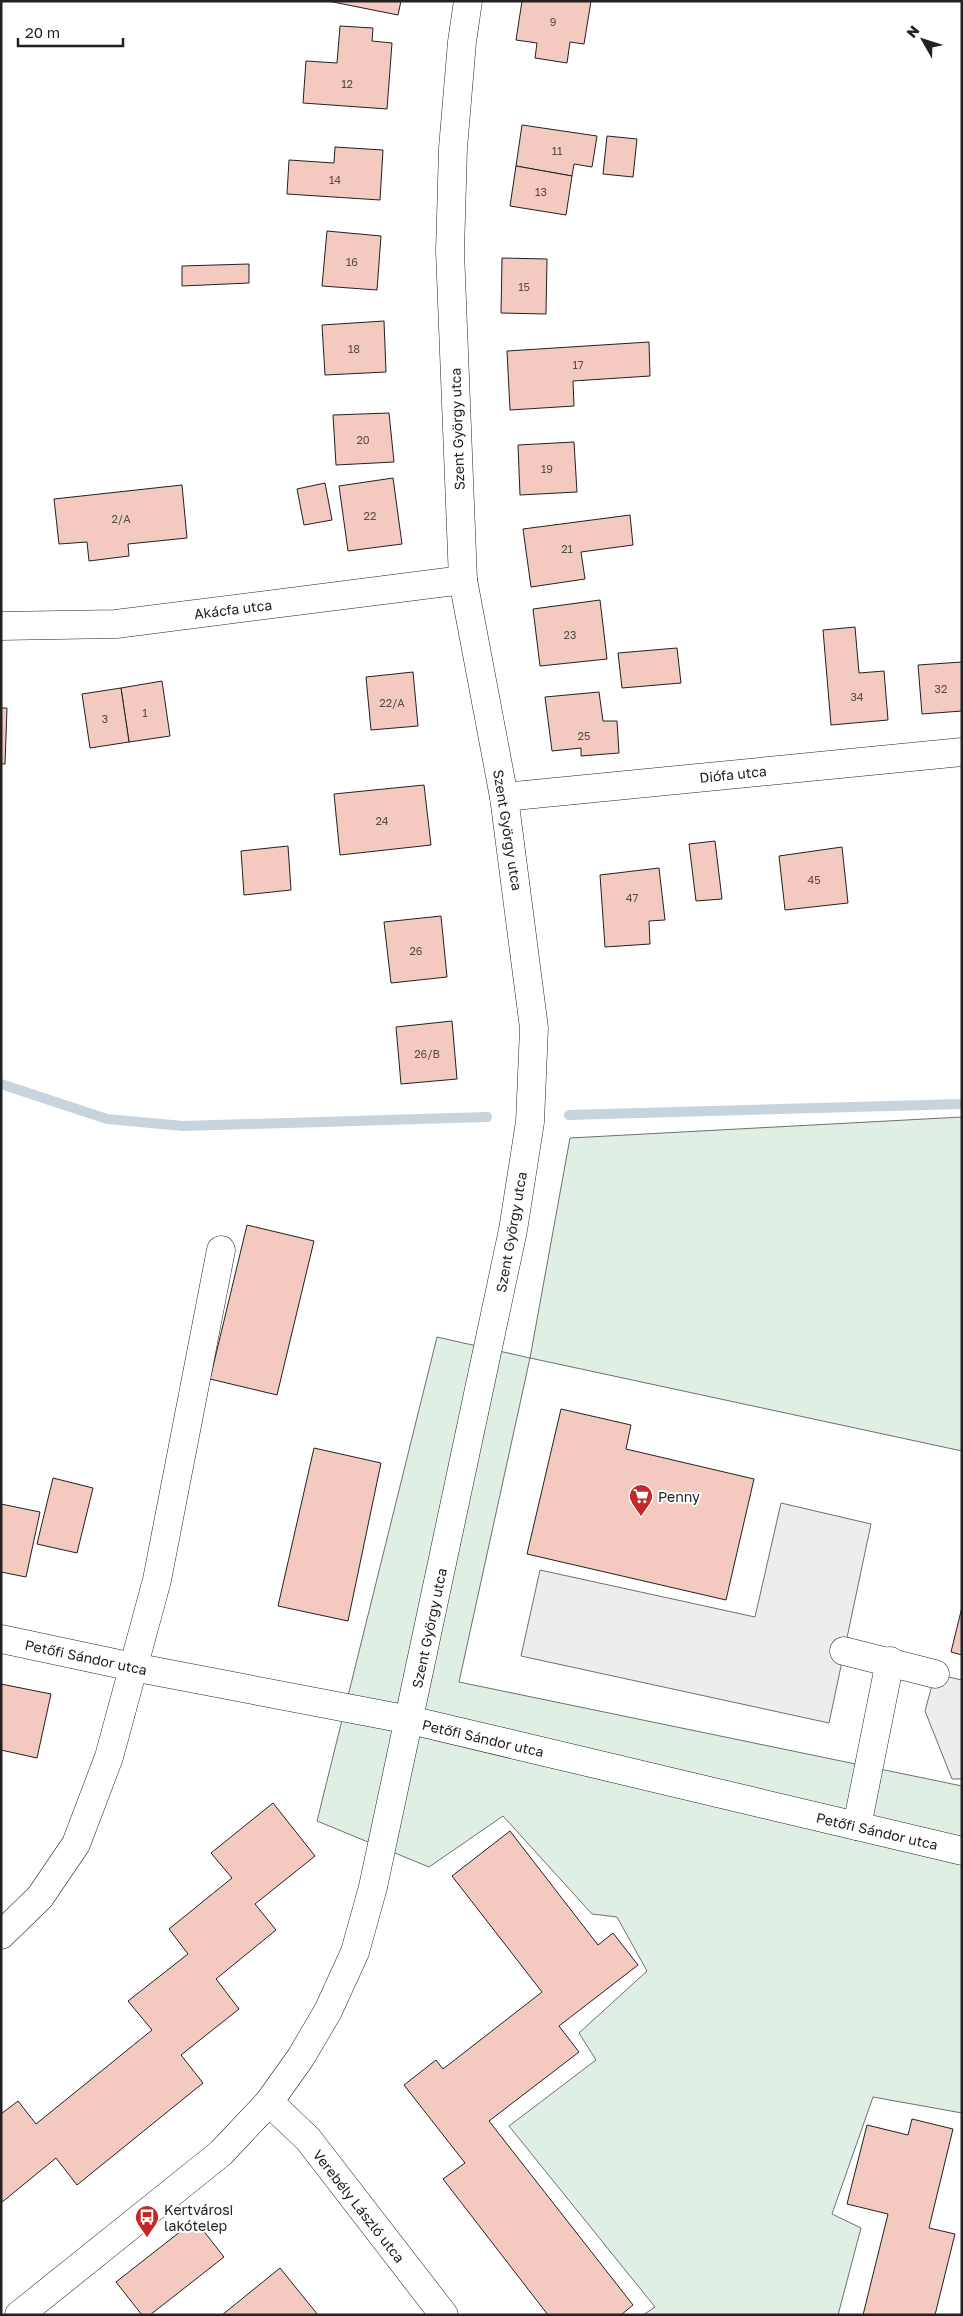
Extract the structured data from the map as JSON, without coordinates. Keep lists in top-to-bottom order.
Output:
{
  "streets": {
    "street": [
      "Szent György utca",
      "Akácfa utca",
      "Diófa utca",
      "Petőfi Sándor utca",
      "Verebély László utca"
    ]
  },
  "crossings": [
    ["Szent György utca", "Akácfa utca"],
    ["Szent György utca", "Diófa utca"],
    ["Szent György utca", "Petőfi Sándor utca"],
    ["Szent György utca", "Verebély László utca"]
  ],
  "places": {
    "supermarket": ["Penny"],
    "bus stop": ["Kertvárosi lakótelep"]
  },
  "house_numbers": [
    "9",
    "12",
    "11",
    "14",
    "13",
    "16",
    "15",
    "18",
    "17",
    "20",
    "19",
    "22",
    "2/A",
    "21",
    "23",
    "32",
    "34",
    "22/A",
    "1",
    "3",
    "25",
    "24",
    "45",
    "47",
    "26",
    "26/B"
  ],
  "scale_bar": "20 m",
  "north": "top left"
}
